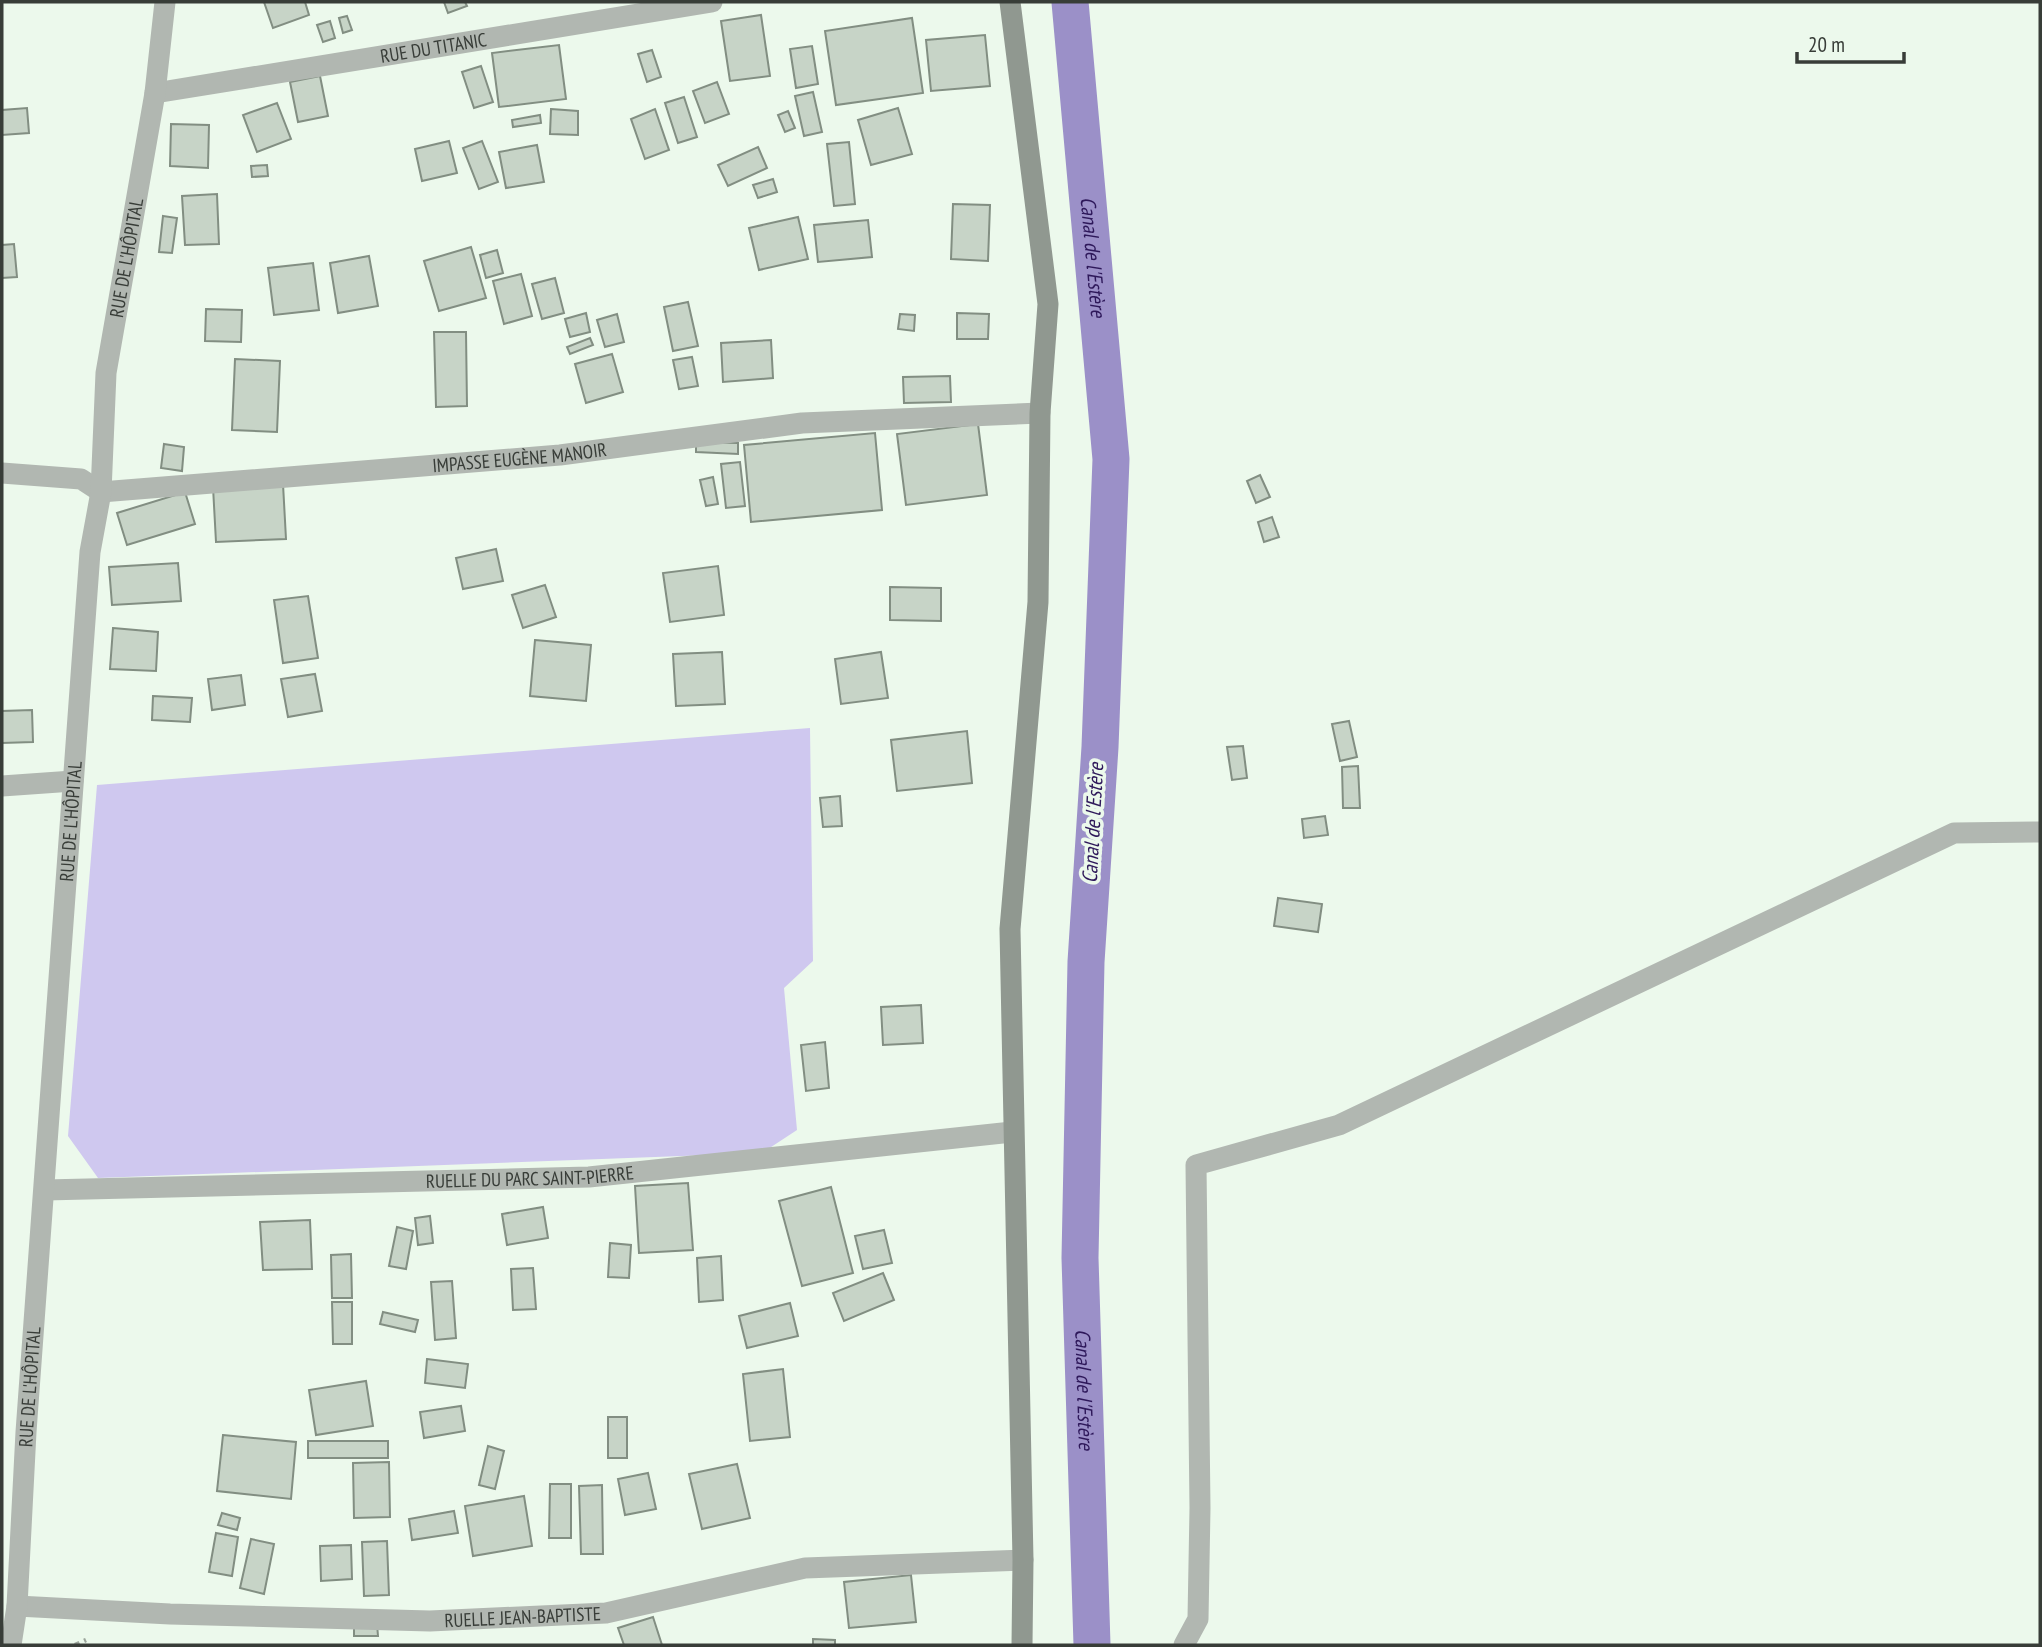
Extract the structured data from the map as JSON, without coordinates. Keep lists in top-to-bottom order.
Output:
{
  "streets": {
    "street": [
      "RUE DU TITANIC",
      "RUE DE L'HÔPITAL",
      "IMPASSE EUGÈNE MANOIR",
      "RUELLE DU PARC SAINT-PIERRE",
      "RUELLE JEAN-BAPTISTE"
    ]
  },
  "crossings": [
    ["RUE DU TITANIC", "RUE DE L'HÔPITAL"],
    ["RUE DE L'HÔPITAL", "IMPASSE EUGÈNE MANOIR"],
    ["RUE DE L'HÔPITAL", "RUELLE DU PARC SAINT-PIERRE"],
    ["RUE DE L'HÔPITAL", "RUELLE JEAN-BAPTISTE"]
  ],
  "water": ["Canal de l'Estère"],
  "scale_bar": "20 m"
}
